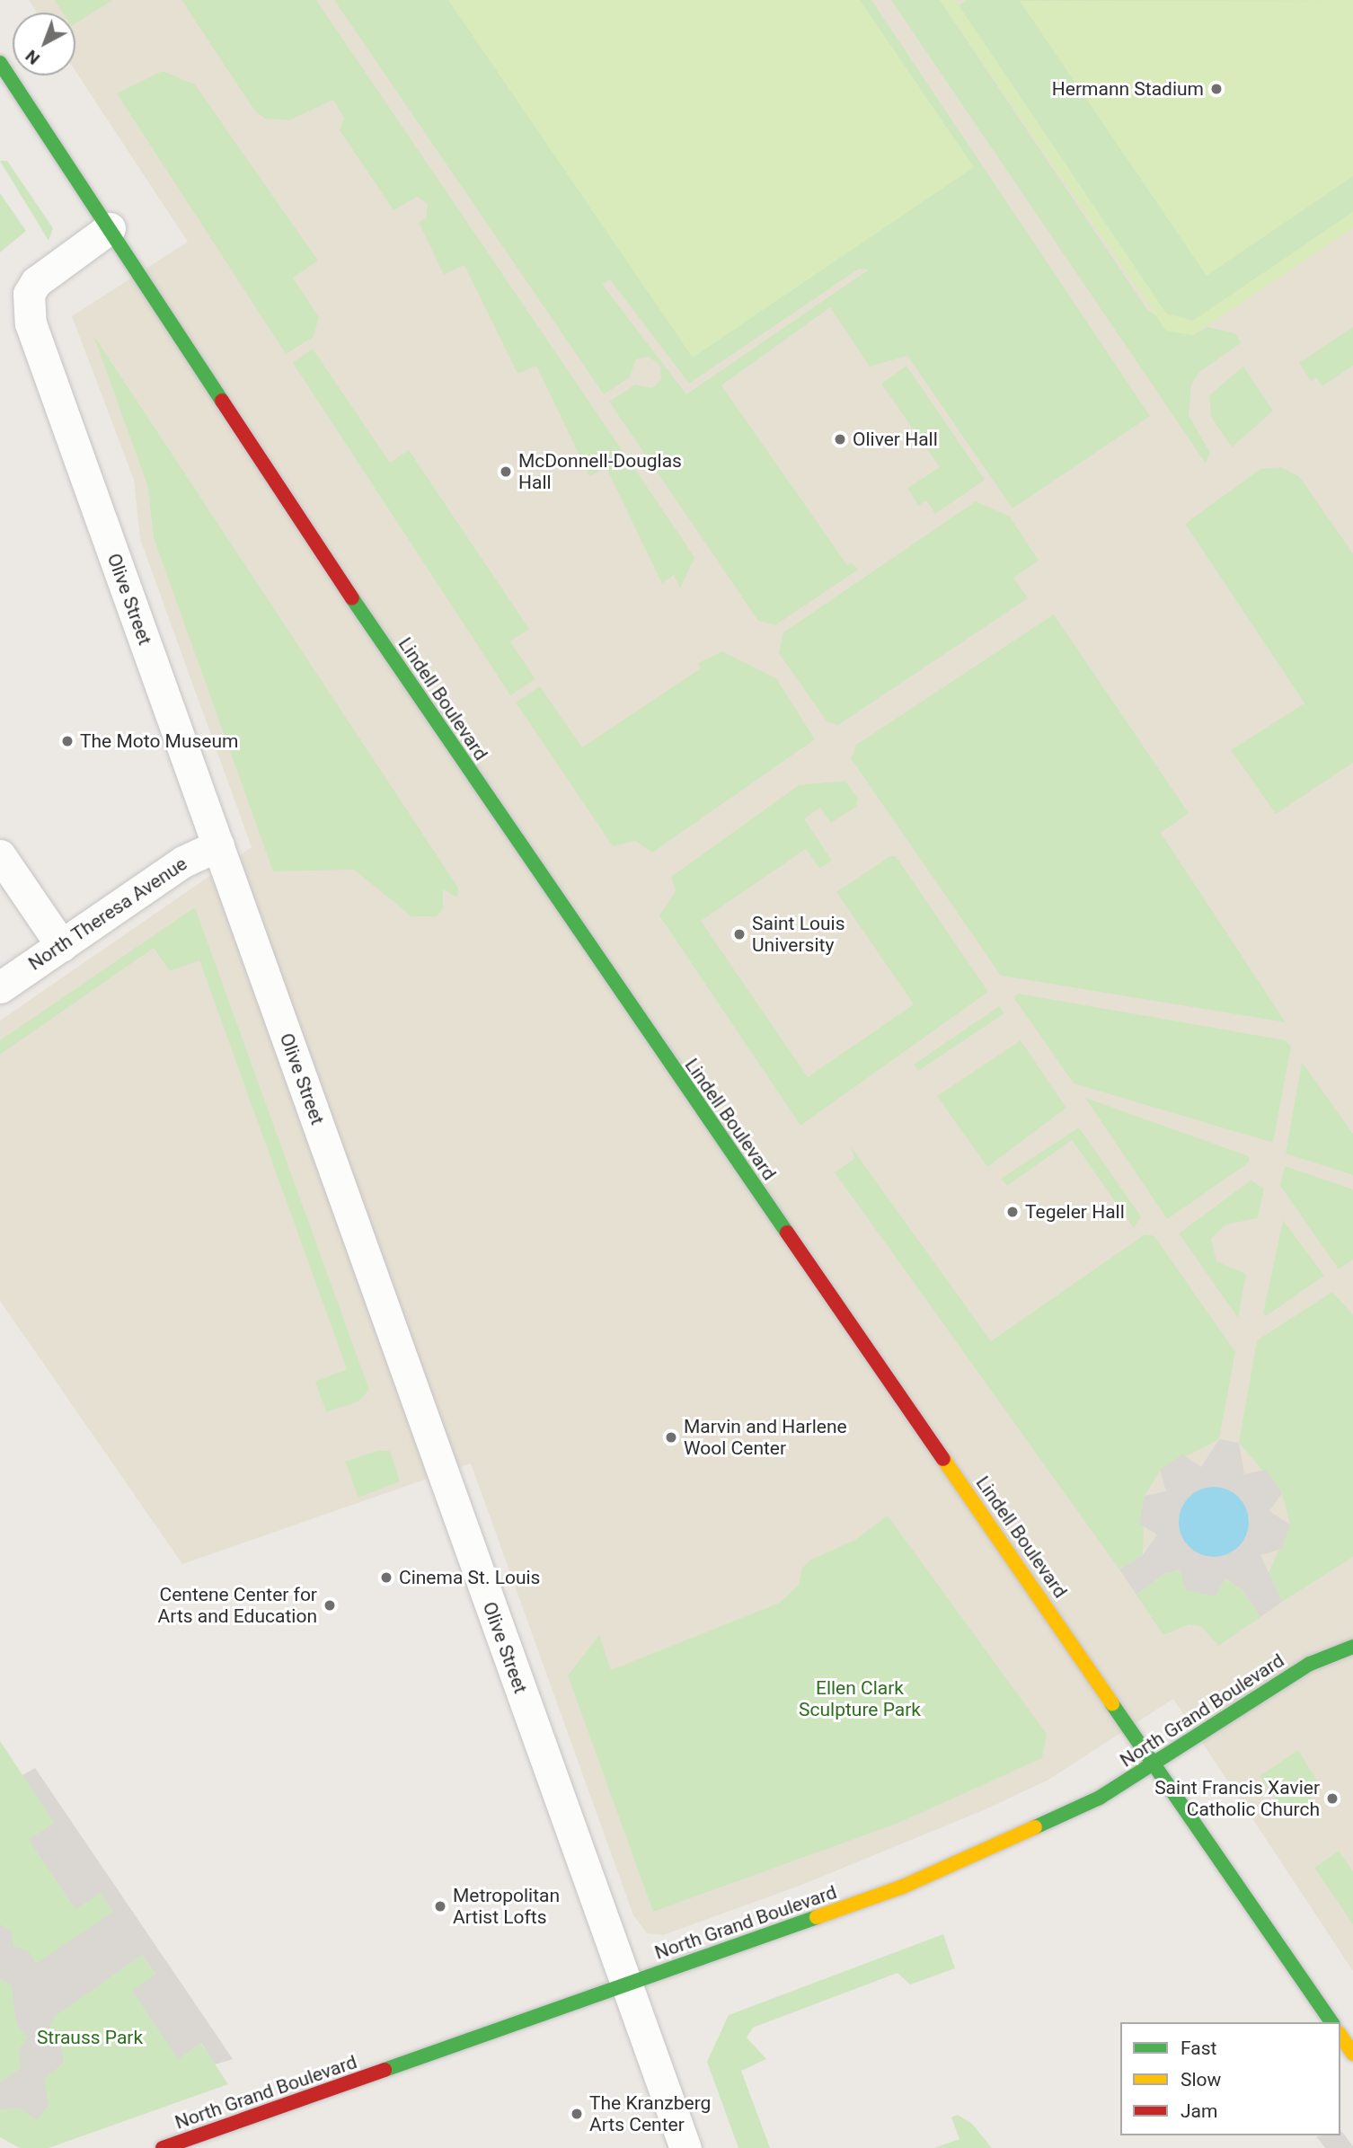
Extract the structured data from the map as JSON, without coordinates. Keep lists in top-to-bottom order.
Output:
{
  "streets": {
    "main road": ["Lindell Boulevard", "North Grand Boulevard"],
    "street": ["Olive Street", "North Theresa Avenue"]
  },
  "crossings": [
    ["Olive Street", "Lindell Boulevard"],
    ["Olive Street", "North Theresa Avenue"],
    ["Olive Street", "North Grand Boulevard"],
    ["Lindell Boulevard", "North Grand Boulevard"]
  ],
  "parks": ["Ellen Clark Sculpture Park", "Strauss Park"],
  "places": [
    "Hermann Stadium",
    "Oliver Hall",
    "McDonnell-Douglas Hall",
    "The Moto Museum",
    "Saint Louis University",
    "Tegeler Hall",
    "Marvin and Harlene Wool Center",
    "Cinema St. Louis",
    "Centene Center for Arts and Education",
    "Saint Francis Xavier Catholic Church",
    "Metropolitan Artist Lofts",
    "The Kranzberg Arts Center"
  ],
  "legend": ["Fast", "Slow", "Jam"],
  "north": "bottom left"
}
